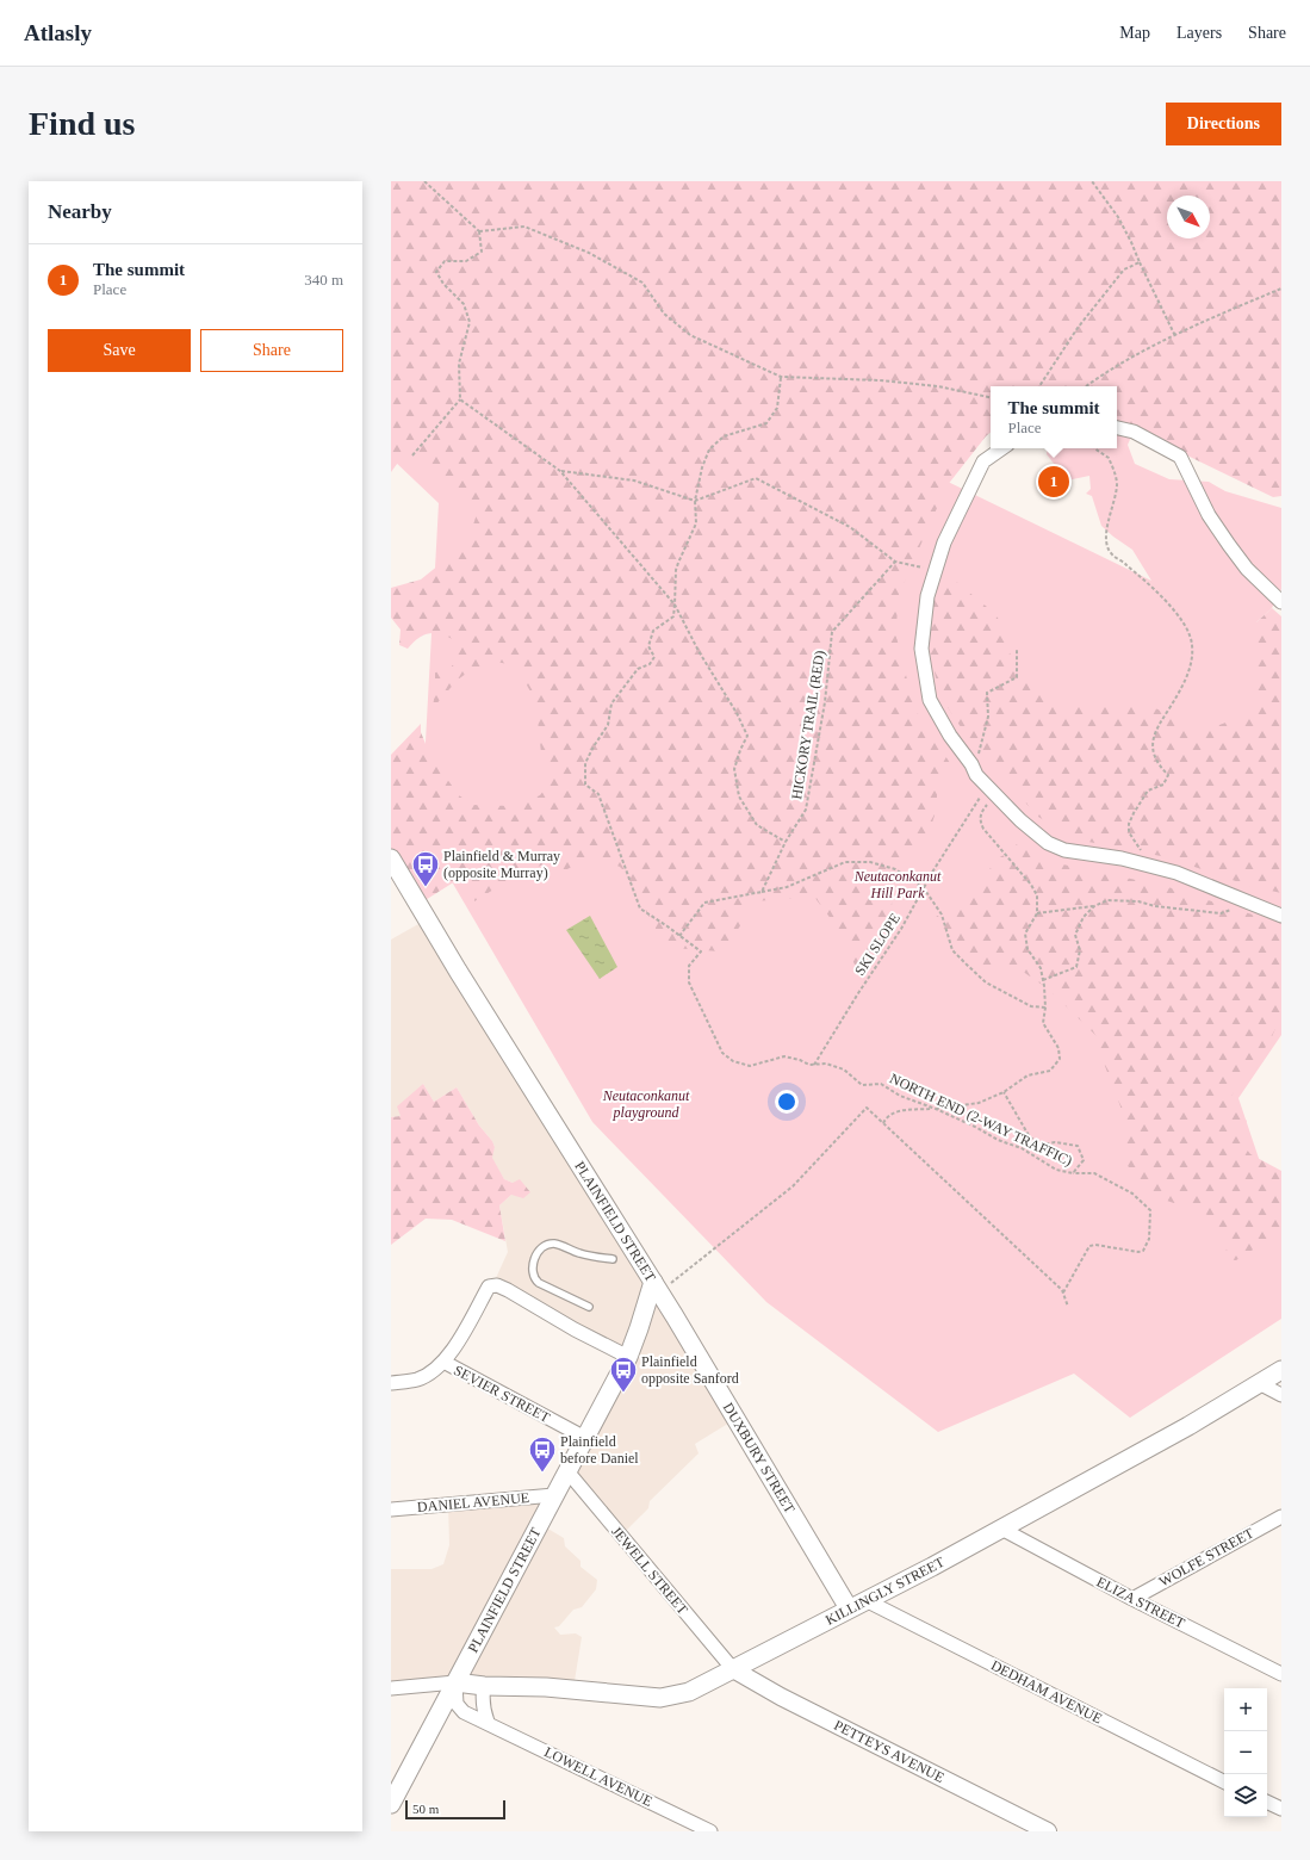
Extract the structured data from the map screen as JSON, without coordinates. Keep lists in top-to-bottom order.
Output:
{
  "streets": {
    "main road": ["PLAINFIELD STREET", "DUXBURY STREET", "KILLINGLY STREET"],
    "street": [
      "SEVIER STREET",
      "DANIEL AVENUE",
      "WOLFE STREET",
      "JEWELL STREET",
      "ELIZA STREET",
      "DEDHAM AVENUE",
      "PETTEYS AVENUE",
      "LOWELL AVENUE"
    ],
    "path": ["HICKORY TRAIL (RED)", "SKI SLOPE", "NORTH END (2-WAY TRAFFIC)"]
  },
  "crossings": [
    ["SKI SLOPE", "NORTH END (2-WAY TRAFFIC)"],
    ["PLAINFIELD STREET", "SEVIER STREET"],
    ["PLAINFIELD STREET", "DUXBURY STREET"],
    ["PLAINFIELD STREET", "DANIEL AVENUE"],
    ["PLAINFIELD STREET", "JEWELL STREET"],
    ["PLAINFIELD STREET", "KILLINGLY STREET"],
    ["PLAINFIELD STREET", "LOWELL AVENUE"],
    ["DUXBURY STREET", "KILLINGLY STREET"],
    ["WOLFE STREET", "ELIZA STREET"],
    ["JEWELL STREET", "KILLINGLY STREET"],
    ["JEWELL STREET", "PETTEYS AVENUE"],
    ["KILLINGLY STREET", "ELIZA STREET"],
    ["KILLINGLY STREET", "DEDHAM AVENUE"],
    ["KILLINGLY STREET", "PETTEYS AVENUE"],
    ["KILLINGLY STREET", "LOWELL AVENUE"]
  ],
  "parks": ["Neutaconkanut Hill Park", "Neutaconkanut playground"],
  "places": {
    "bus stop": ["Plainfield & Murray (opposite Murray)", "Plainfield opposite Sanford", "Plainfield before Daniel"]
  },
  "scale_bar": "50 m",
  "north": "bottom right",
  "page": {
    "header": "Atlasly",
    "nav": ["Map", "Layers", "Share"],
    "buttons": [
      "Directions",
      ["Save", "Share"]
    ],
    "title": "Find us",
    "heading": "Nearby",
    "list": [
      {
        "mark": "1",
        "name": "The summit",
        "note": "Place",
        "value": "340 m"
      }
    ],
    "popup": ["The summit", "Place"],
    "pins": "1",
    "map_buttons": ["+", "−"],
    "scale": "50 m"
  }
}
